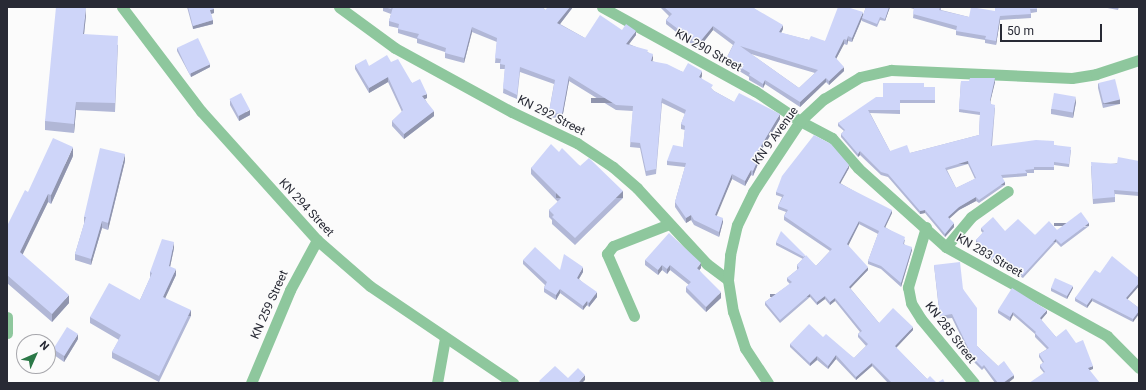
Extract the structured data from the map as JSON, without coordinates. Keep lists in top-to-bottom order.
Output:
{
  "streets": {
    "street": [
      "KN 290 Street",
      "KN 292 Street",
      "KN 9 Avenue",
      "KN 294 Street",
      "KN 283 Street",
      "KN 259 Street",
      "KN 285 Street"
    ]
  },
  "crossings": [
    ["KN 290 Street", "KN 9 Avenue"],
    ["KN 290 Street", "KN 283 Street"],
    ["KN 292 Street", "KN 9 Avenue"],
    ["KN 9 Avenue", "KN 283 Street"],
    ["KN 294 Street", "KN 259 Street"],
    ["KN 283 Street", "KN 285 Street"]
  ],
  "scale_bar": "50 m",
  "north": "top right"
}
